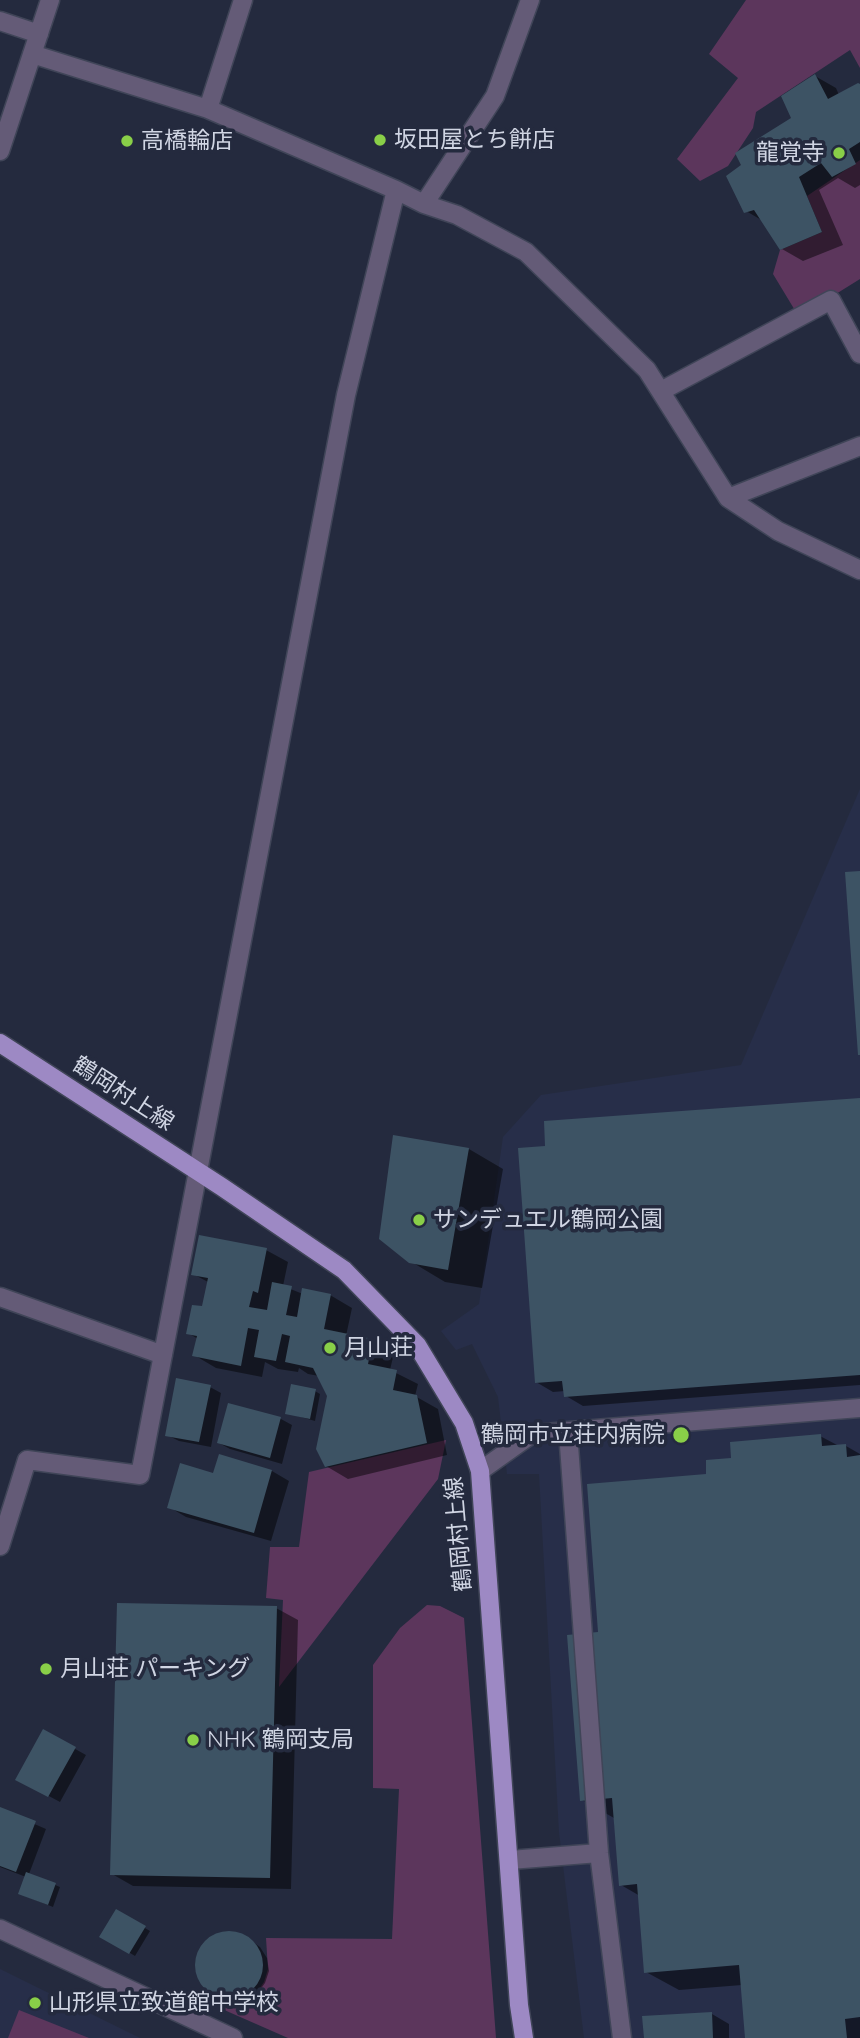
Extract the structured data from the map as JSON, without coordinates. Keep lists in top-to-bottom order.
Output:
{
  "streets": {
    "main road": ["鶴岡村上線"]
  },
  "places": [
    "坂田屋とち餅店",
    "高橋輪店",
    "龍覚寺",
    "サンデュエル鶴岡公園",
    "月山荘",
    "鶴岡市立荘内病院",
    "月山荘 パーキング",
    "NHK 鶴岡支局",
    "山形県立致道館中学校"
  ]
}
